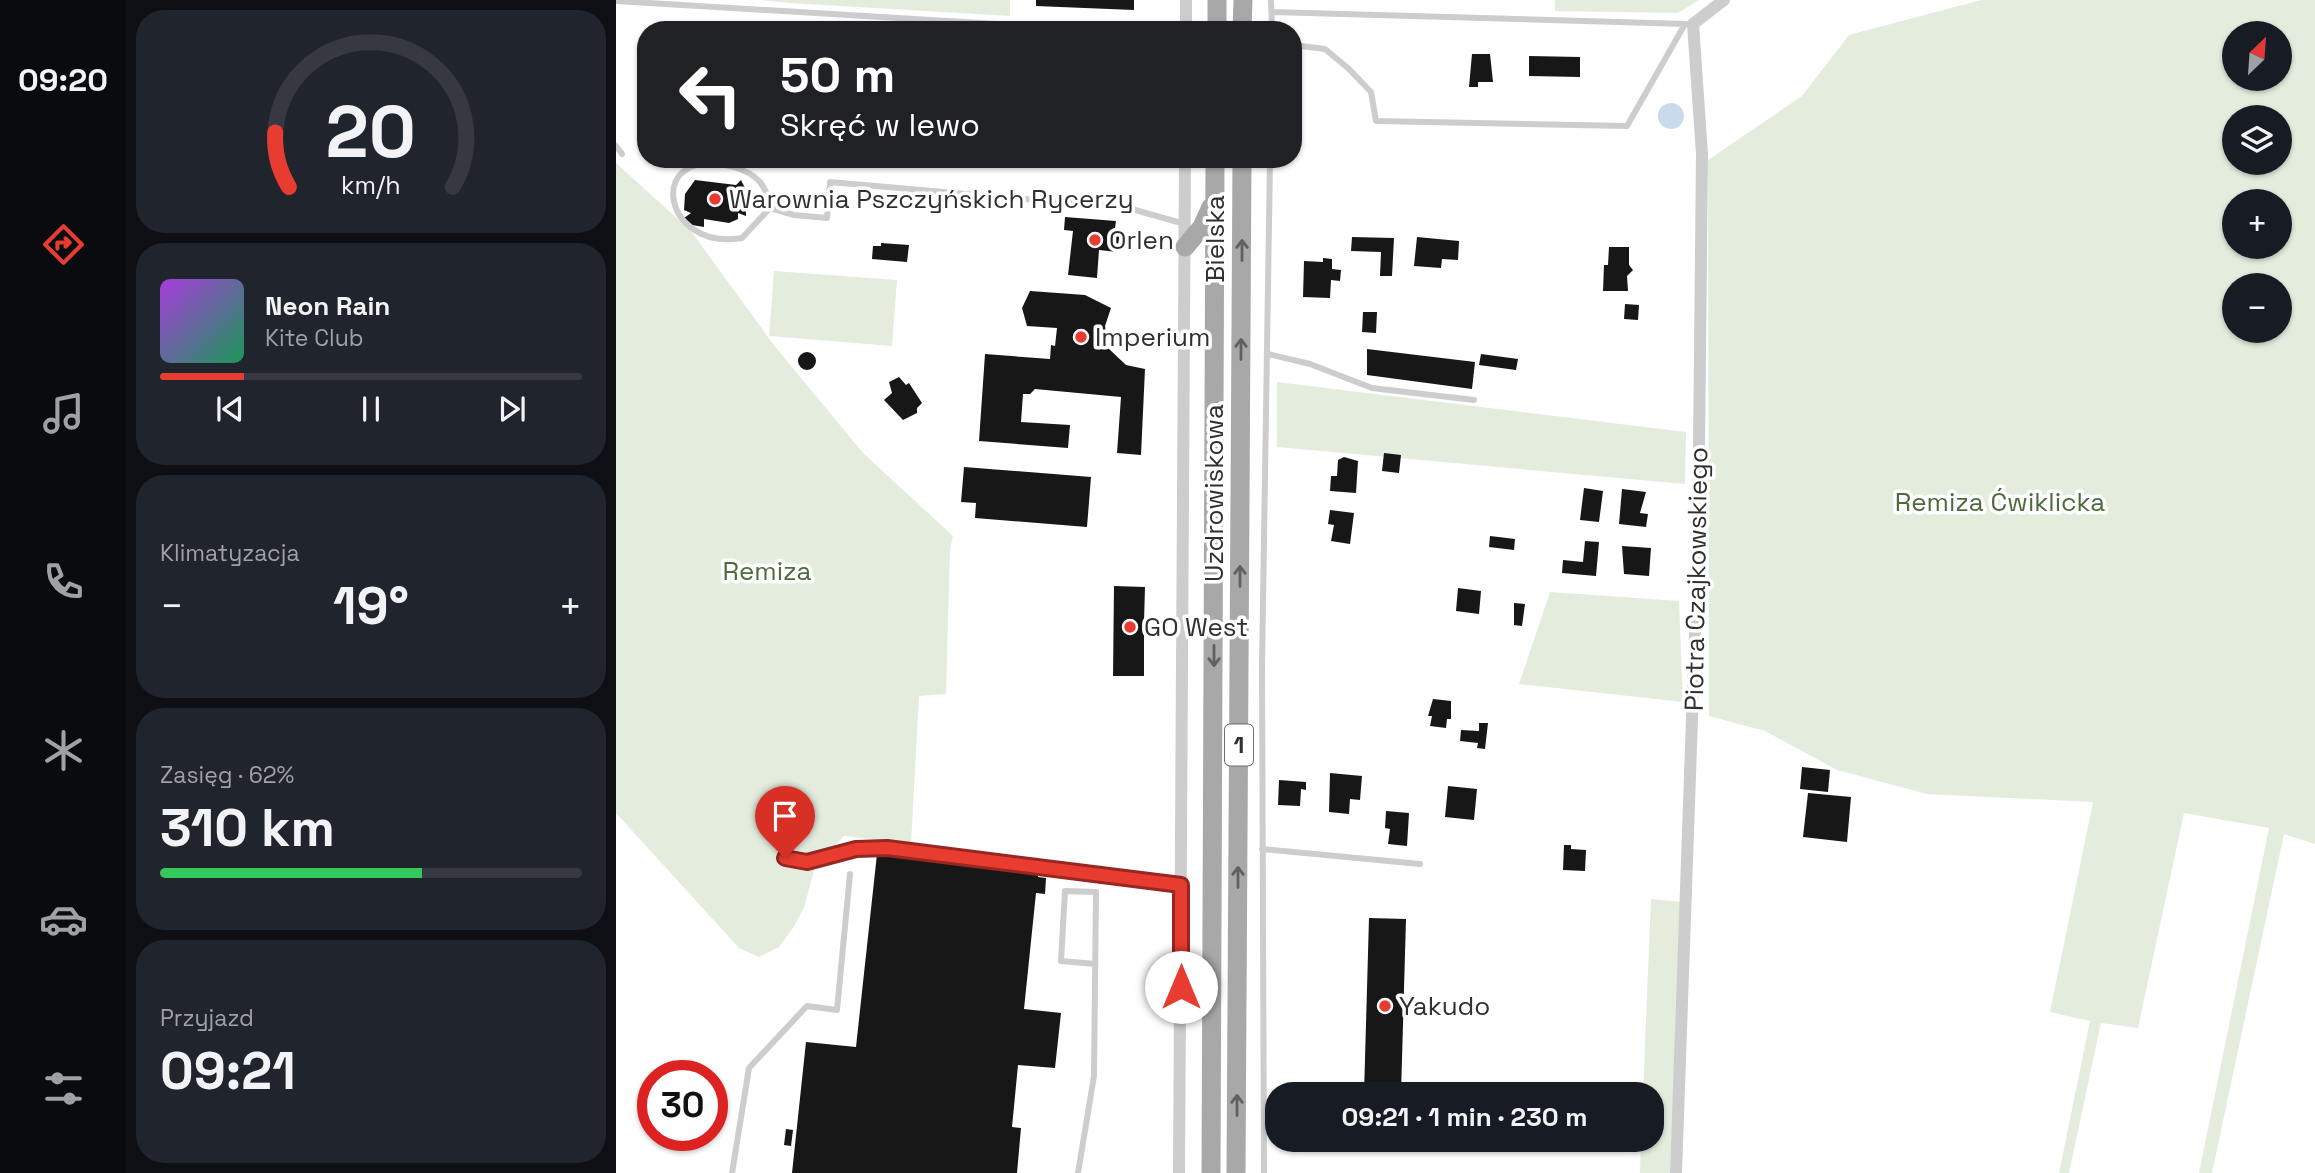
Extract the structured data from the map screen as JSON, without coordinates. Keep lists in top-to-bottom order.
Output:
{
  "streets": {
    "main road": ["Bielska", "Uzdrowiskowa", "1"],
    "street": ["Piotra Czajkowskiego"]
  },
  "crossings": [
    ["Bielska", "Uzdrowiskowa"]
  ],
  "parks": ["Remiza Ćwiklicka", "Remiza"],
  "places": [
    "Warownia Pszczyńskich Rycerzy",
    "Orlen",
    "Imperium",
    "GO West",
    "Yakudo"
  ],
  "north": "top right",
  "page": {
    "tabs": "09:20",
    "map_buttons": ["+", "−"],
    "turn": ["50 m", "Skręć w lewo"],
    "song": ["Neon Rain", "Kite Club"],
    "tile": [
      "Klimatyzacja",
      ["Zasięg · 62%", "310 km"],
      ["Przyjazd", "09:21"]
    ],
    "heat": ["−", "19°", "+"],
    "limit": "30",
    "trip": "09:21 · 1 min · 230 m",
    "gauge": ["20", "km/h"]
  }
}
